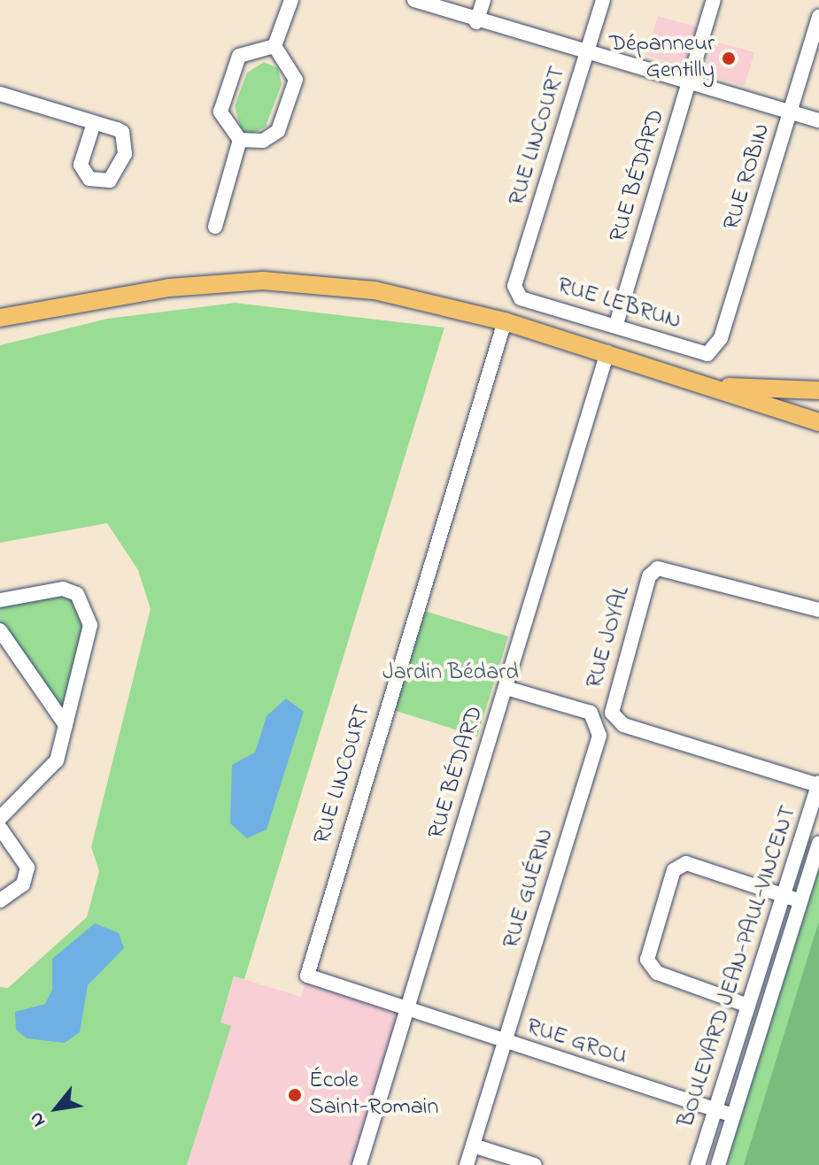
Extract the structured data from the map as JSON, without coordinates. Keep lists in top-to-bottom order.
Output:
{
  "streets": {
    "street": [
      "RUE LINCOURT",
      "RUE BÉDARD",
      "RUE ROBIN",
      "RUE LEBRUN",
      "RUE JOYAL",
      "RUE GUÉRIN",
      "BOULEVARD JEAN-PAUL-VINCENT",
      "RUE GROU"
    ]
  },
  "crossings": [
    ["RUE LINCOURT", "RUE BÉDARD"],
    ["RUE LINCOURT", "RUE LEBRUN"],
    ["RUE LINCOURT", "RUE GROU"],
    ["RUE BÉDARD", "RUE LEBRUN"],
    ["RUE BÉDARD", "RUE GUÉRIN"],
    ["RUE BÉDARD", "RUE GROU"],
    ["RUE ROBIN", "RUE LEBRUN"],
    ["RUE JOYAL", "BOULEVARD JEAN-PAUL-VINCENT"],
    ["RUE GUÉRIN", "RUE GROU"],
    ["BOULEVARD JEAN-PAUL-VINCENT", "RUE GROU"]
  ],
  "parks": ["Jardin Bédard"],
  "places": ["Dépanneur Gentilly", "École Saint-Romain"],
  "north": "bottom left"
}
